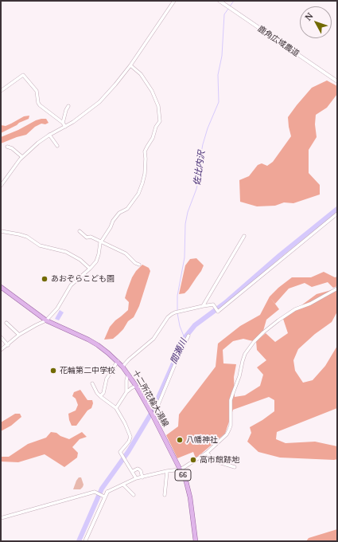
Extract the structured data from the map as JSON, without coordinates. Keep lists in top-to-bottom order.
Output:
{
  "streets": {
    "main road": ["十二所花輪大湯線", "66"],
    "street": ["鹿角広域農道"]
  },
  "water": ["佐比内沢", "間瀬川"],
  "places": [
    "あおぞらこども園",
    "花輪第二中学校",
    "八幡神社",
    "高市館跡地"
  ],
  "north": "top left"
}
